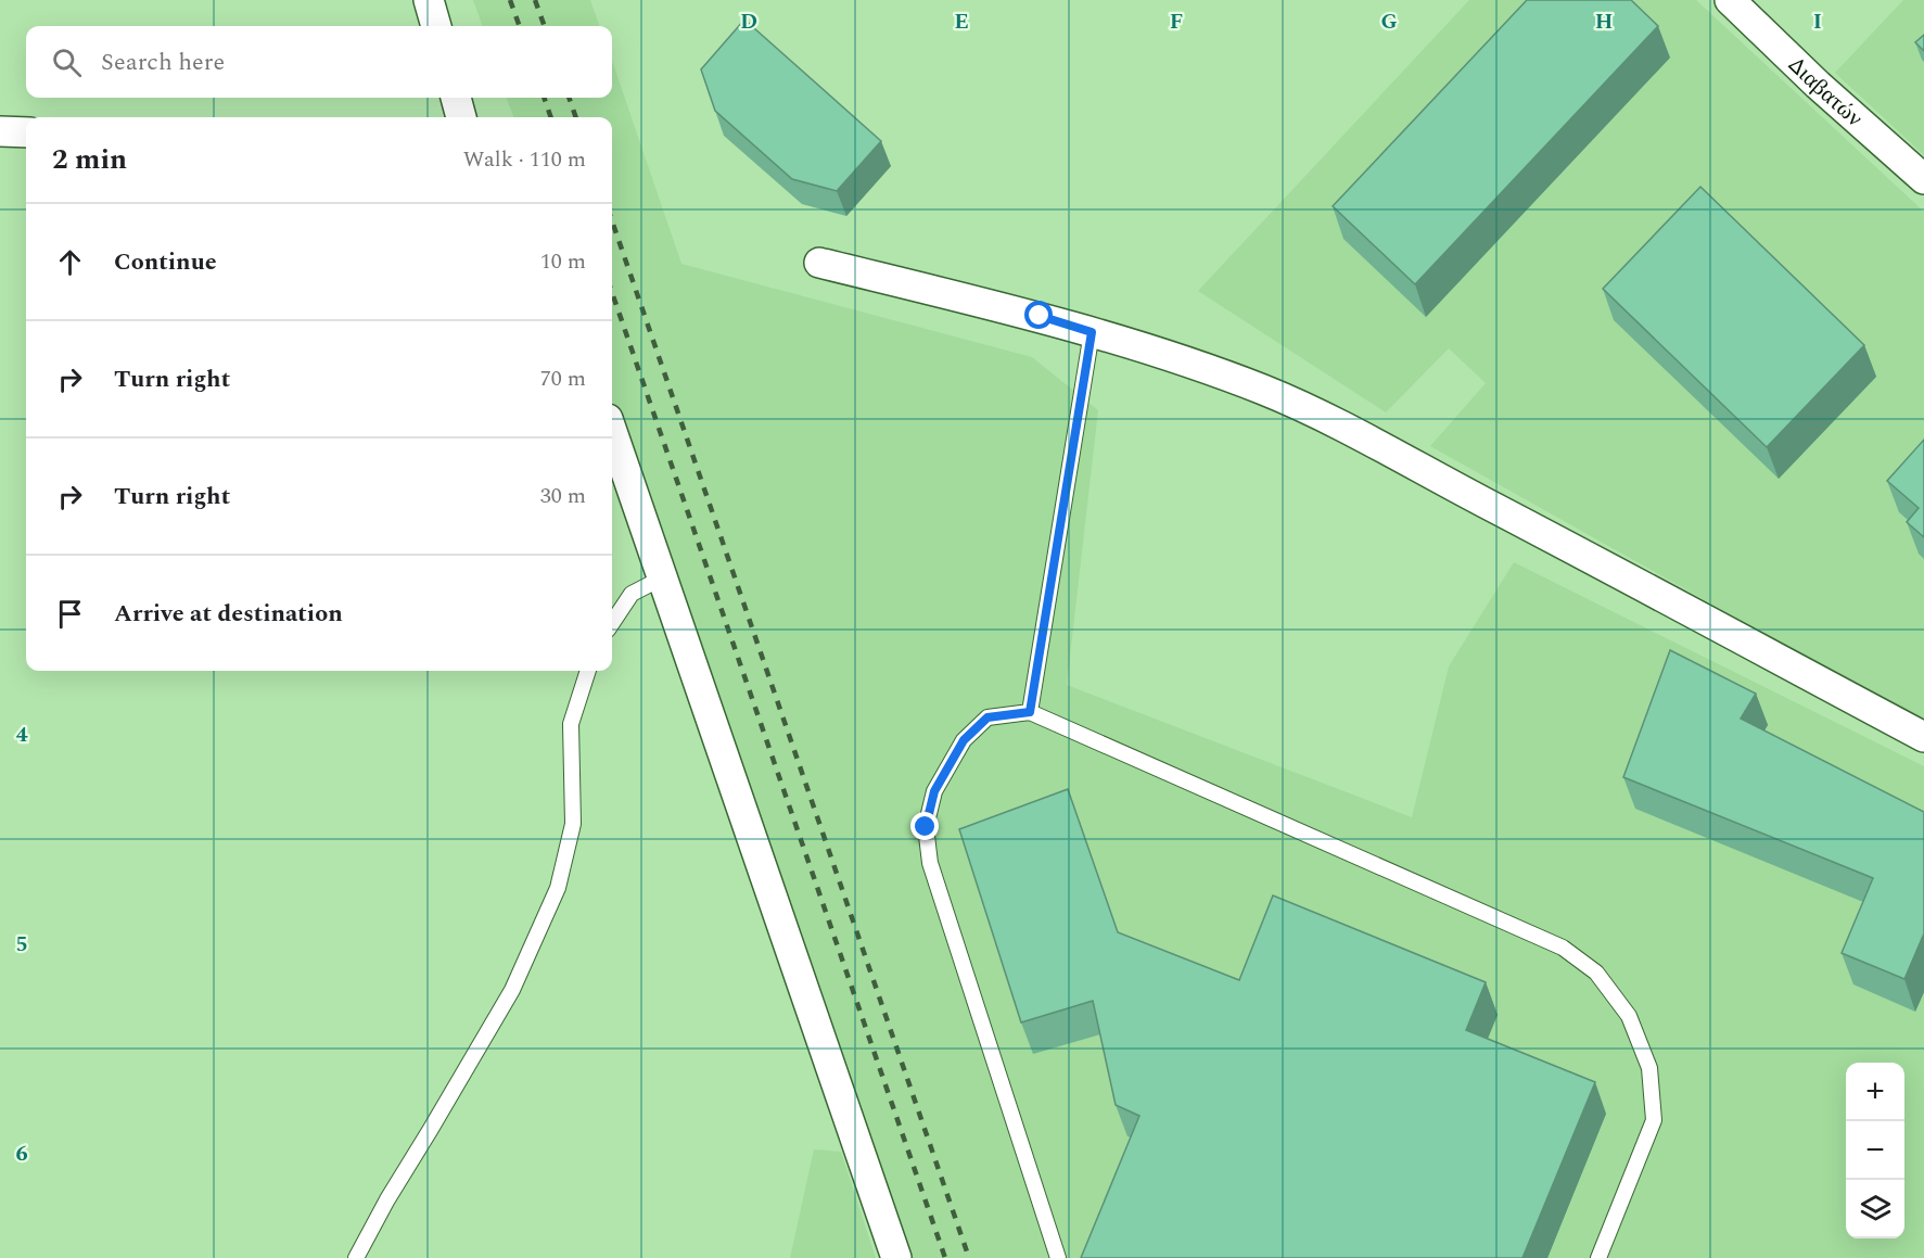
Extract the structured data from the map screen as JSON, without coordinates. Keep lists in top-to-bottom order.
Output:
{
  "streets": {
    "street": ["Διαβατών"]
  },
  "page": {
    "search": "Search here",
    "heading": ["2 min", "Walk · 110 m"],
    "list": [
      ["Continue", "10 m"],
      ["Turn right", "70 m"],
      ["Turn right", "30 m"],
      "Arrive at destination"
    ],
    "map_buttons": ["+", "−"]
  },
  "grid": {
    "columns": [
      "D",
      "E",
      "F",
      "G",
      "H",
      "I"
    ],
    "rows": ["4", "5", "6"]
  }
}
